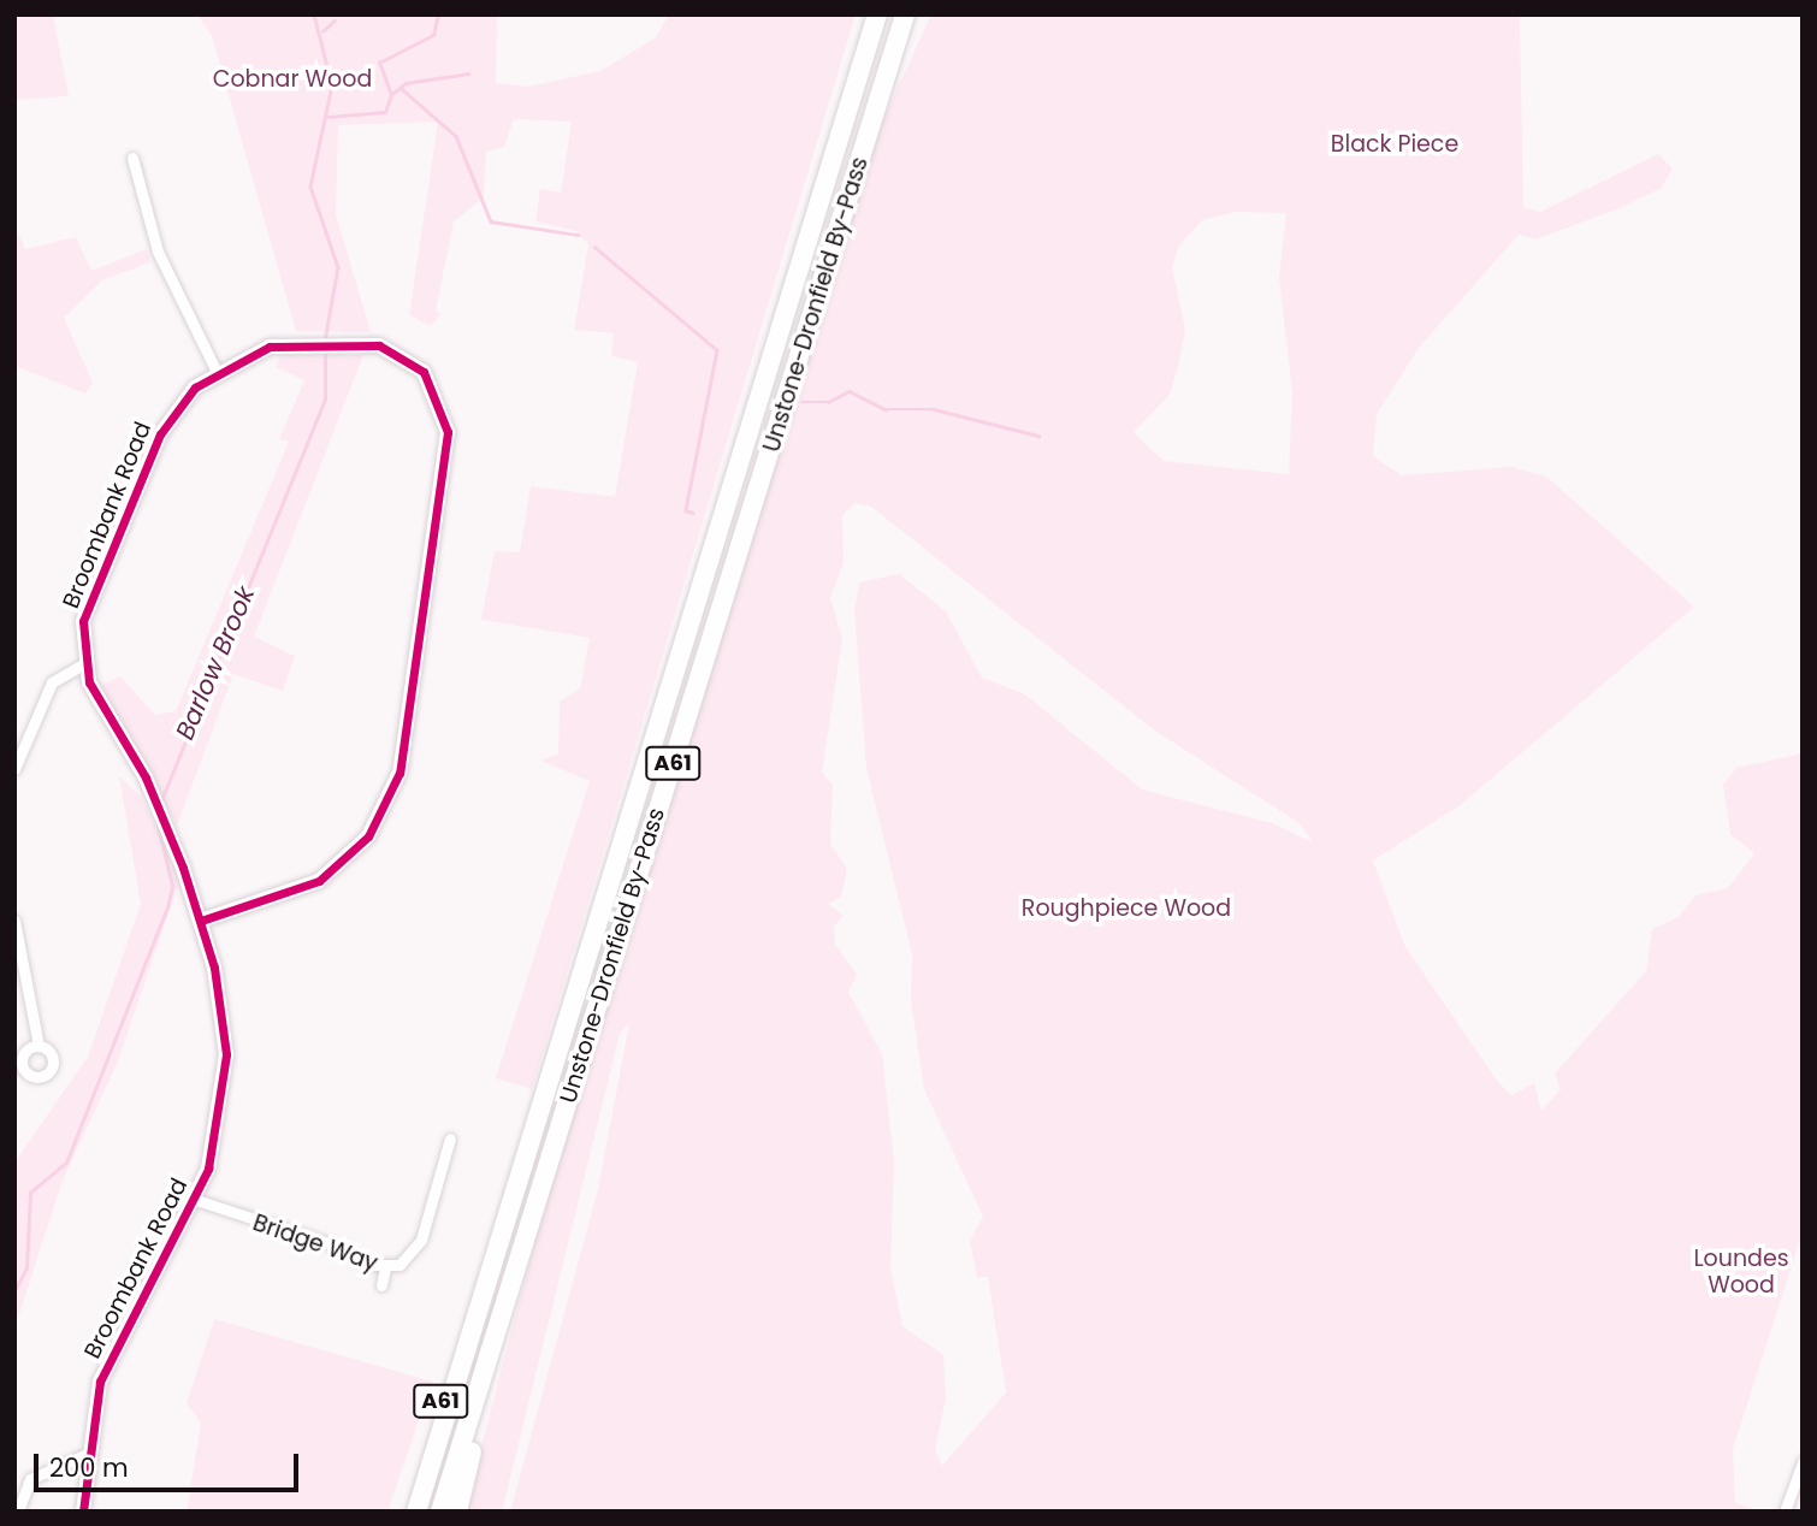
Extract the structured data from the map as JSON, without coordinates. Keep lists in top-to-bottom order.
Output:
{
  "streets": {
    "highway": ["Unstone-Dronfield By-Pass", "A61"],
    "street": ["Broombank Road", "Bridge Way"]
  },
  "crossings": [
    ["Unstone-Dronfield By-Pass", "A61"],
    ["Broombank Road", "Bridge Way"]
  ],
  "water": ["Barlow Brook"],
  "parks": [
    "Cobnar Wood",
    "Black Piece",
    "Roughpiece Wood",
    "Loundes Wood"
  ],
  "scale_bar": "200 m"
}
